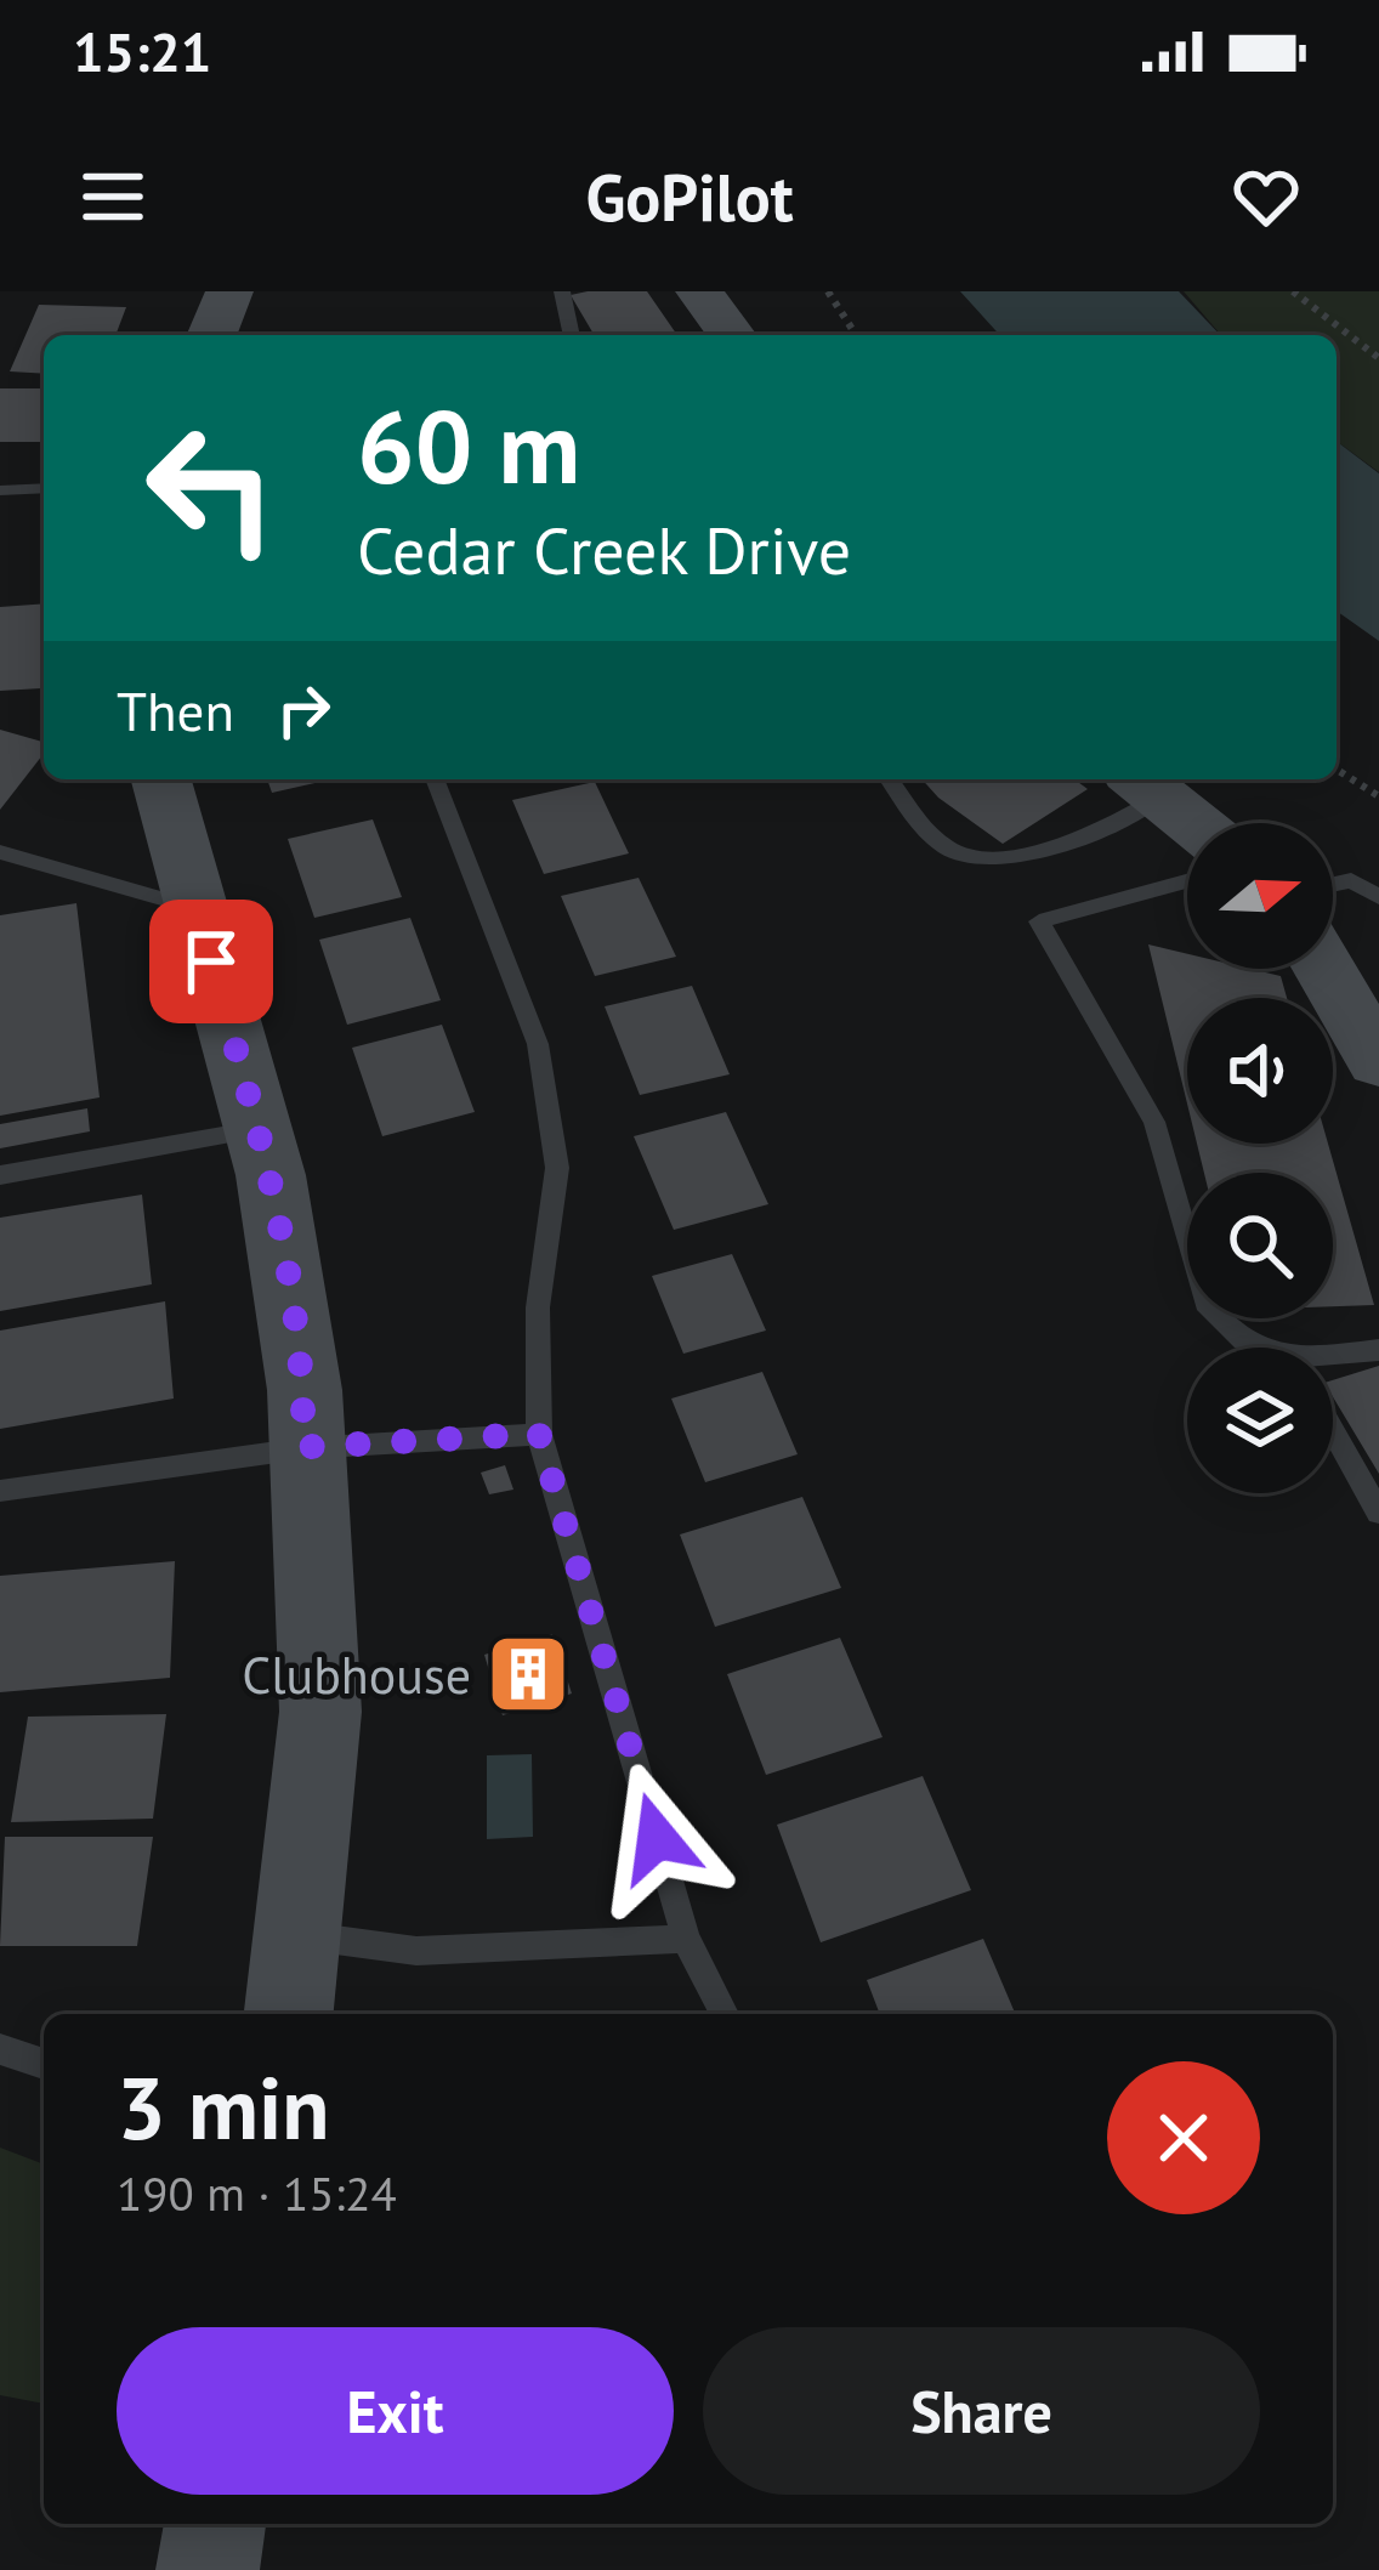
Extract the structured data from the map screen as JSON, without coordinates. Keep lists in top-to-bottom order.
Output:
{
  "places": {
    "building": ["Clubhouse"]
  },
  "north": "right",
  "page": {
    "status": "15:21",
    "header": "GoPilot",
    "turn": ["60 m", "Cedar Creek Drive"],
    "then": "Then",
    "heading": ["3 min", "190 m · 15:24"],
    "buttons": ["Exit", "Share"]
  }
}
